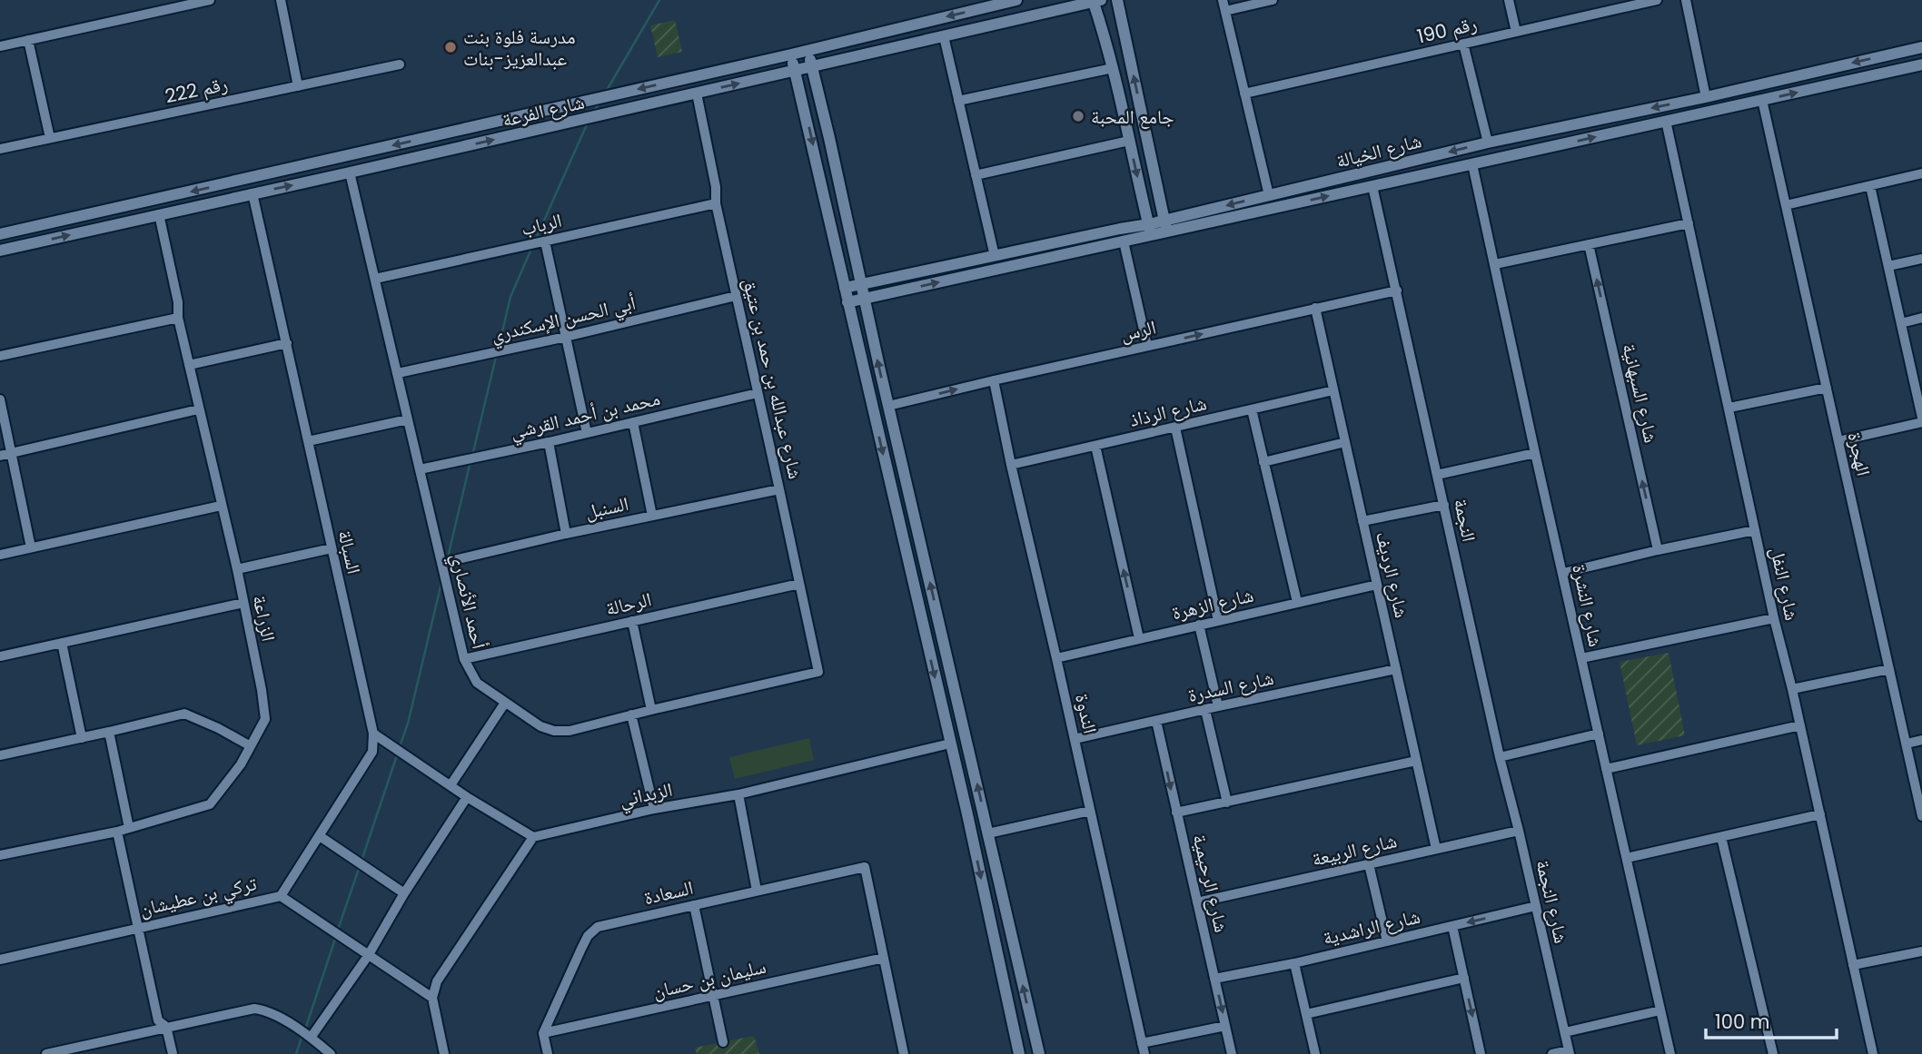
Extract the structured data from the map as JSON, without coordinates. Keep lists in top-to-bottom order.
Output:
{
  "streets": {
    "street": [
      "رقم 190",
      "رقم 222",
      "شارع الفرعة",
      "شارع الخيالة",
      "الرباب",
      "أبي الحسن الإسكندري",
      "الرس",
      "شارع عبدالله بن حمد بن عتيق",
      "شارع السبهانية",
      "شارع الرذاذ",
      "محمد بن أحمد القرشي",
      "الهجرة",
      "السنبل",
      "النجمة",
      "السبالة",
      "شارع الرديف",
      "شارع النفل",
      "أحمد الأنصاري",
      "الرحالة",
      "شارع الزهرة",
      "شارع النشرة",
      "الزراعة",
      "شارع السدرة",
      "الندوة",
      "الزبداني",
      "شارع الربيعة",
      "شارع الرحيمية",
      "السعادة",
      "تركي بن عطيشان",
      "شارع النجمة",
      "شارع الراشدية",
      "سليمان بن حسان"
    ]
  },
  "crossings": [
    ["شارع الفرعة", "شارع عبدالله بن حمد بن عتيق"],
    ["شارع الفرعة", "السبالة"],
    ["شارع الفرعة", "أحمد الأنصاري"],
    ["شارع الفرعة", "الزراعة"],
    ["شارع الخيالة", "الهجرة"],
    ["شارع الخيالة", "النجمة"],
    ["شارع الخيالة", "شارع النفل"],
    ["شارع الخيالة", "شارع النشرة"],
    ["الرباب", "شارع عبدالله بن حمد بن عتيق"],
    ["الرباب", "أحمد الأنصاري"],
    ["أبي الحسن الإسكندري", "شارع عبدالله بن حمد بن عتيق"],
    ["أبي الحسن الإسكندري", "أحمد الأنصاري"],
    ["الرس", "النجمة"],
    ["الرس", "شارع الرديف"],
    ["الرس", "الندوة"],
    ["شارع عبدالله بن حمد بن عتيق", "محمد بن أحمد القرشي"],
    ["شارع عبدالله بن حمد بن عتيق", "السنبل"],
    ["شارع عبدالله بن حمد بن عتيق", "أحمد الأنصاري"],
    ["شارع عبدالله بن حمد بن عتيق", "الرحالة"],
    ["شارع الرذاذ", "شارع الرديف"],
    ["شارع الرذاذ", "الندوة"],
    ["محمد بن أحمد القرشي", "أحمد الأنصاري"],
    ["السنبل", "أحمد الأنصاري"],
    ["النجمة", "شارع النجمة"],
    ["السبالة", "تركي بن عطيشان"],
    ["شارع الرديف", "شارع الزهرة"],
    ["شارع الرديف", "شارع السدرة"],
    ["شارع الرديف", "شارع الربيعة"],
    ["أحمد الأنصاري", "الرحالة"],
    ["شارع الزهرة", "الندوة"],
    ["شارع السدرة", "الندوة"],
    ["شارع السدرة", "شارع الرحيمية"],
    ["شارع الربيعة", "شارع الرحيمية"],
    ["شارع الربيعة", "شارع النجمة"],
    ["شارع الرحيمية", "شارع الراشدية"],
    ["السعادة", "سليمان بن حسان"],
    ["شارع النجمة", "شارع الراشدية"]
  ],
  "one_way": ["الرس", "شارع السبهانية"],
  "places": ["مدرسة فلوة بنت عبدالعزيز-بنات", "جامع المحبة"],
  "scale_bar": "100 m"
}
